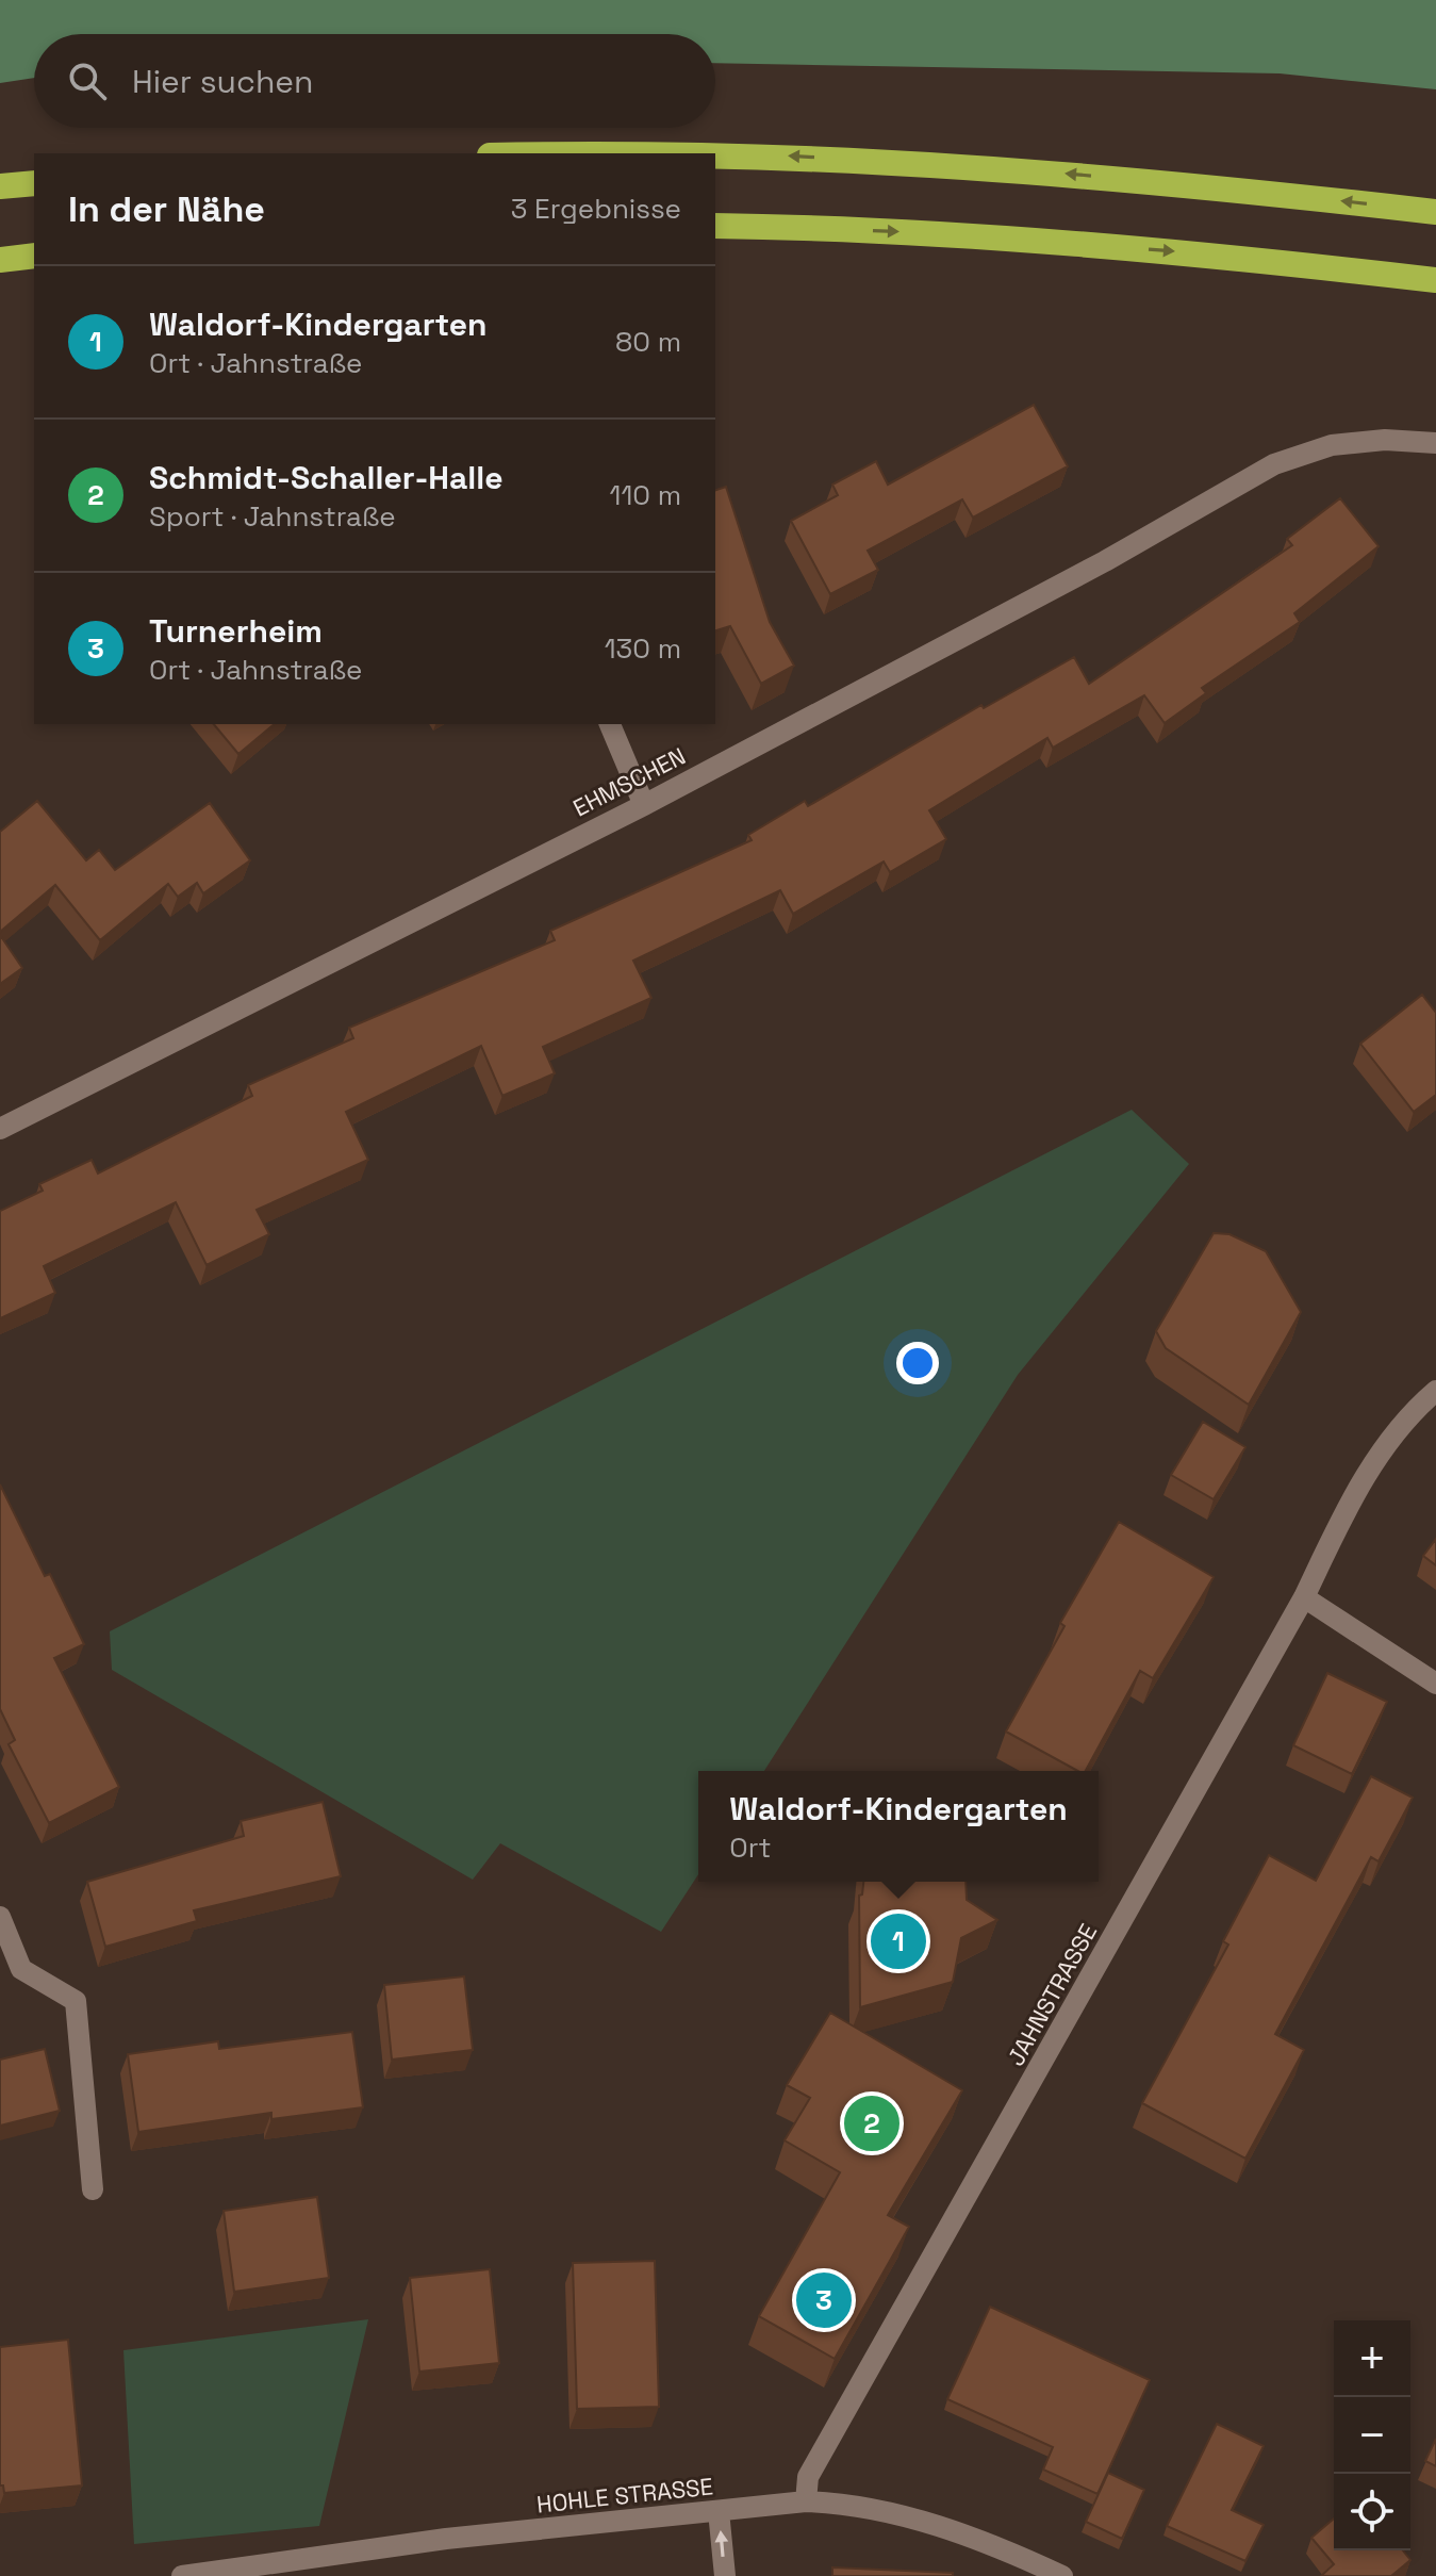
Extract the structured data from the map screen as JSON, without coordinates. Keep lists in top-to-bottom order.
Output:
{
  "streets": {
    "street": ["EHMSCHEN", "JAHNSTRASSE", "HOHLE STRASSE"]
  },
  "crossings": [
    ["JAHNSTRASSE", "HOHLE STRASSE"]
  ],
  "page": {
    "search": "Hier suchen",
    "heading": ["In der Nähe", "3 Ergebnisse"],
    "list": [
      {
        "mark": "1",
        "name": "Waldorf-Kindergarten",
        "note": "Ort · Jahnstraße",
        "value": "80 m"
      },
      {
        "mark": "2",
        "name": "Schmidt-Schaller-Halle",
        "note": "Sport · Jahnstraße",
        "value": "110 m"
      },
      {
        "mark": "3",
        "name": "Turnerheim",
        "note": "Ort · Jahnstraße",
        "value": "130 m"
      }
    ],
    "popup": ["Waldorf-Kindergarten", "Ort"],
    "pins": ["1", "2", "3"],
    "map_buttons": ["+", "−"]
  }
}
